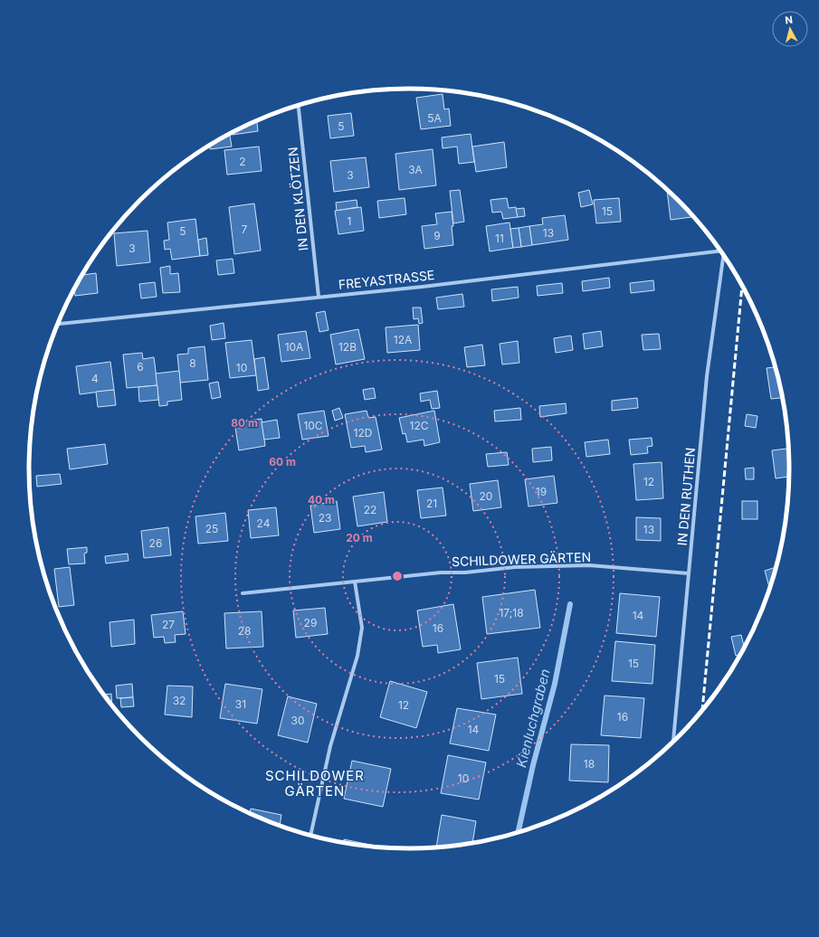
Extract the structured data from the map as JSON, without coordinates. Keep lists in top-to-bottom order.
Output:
{
  "streets": {
    "street": [
      "IN DEN KLÖTZEN",
      "FREYASTRASSE",
      "IN DEN RUTHEN",
      "SCHILDOWER GÄRTEN"
    ]
  },
  "crossings": [
    ["IN DEN KLÖTZEN", "FREYASTRASSE"],
    ["IN DEN RUTHEN", "SCHILDOWER GÄRTEN"]
  ],
  "districts": ["SCHILDOWER GÄRTEN"],
  "water": ["Kienluchgraben"],
  "house_numbers": [
    "5A",
    "5",
    "2",
    "3A",
    "3",
    "15",
    "1",
    "7",
    "5",
    "13",
    "9",
    "11",
    "3",
    "12A",
    "10A",
    "12B",
    "8",
    "6",
    "10",
    "4",
    "10C",
    "12C",
    "12D",
    "12",
    "19",
    "20",
    "21",
    "22",
    "23",
    "24",
    "25",
    "13",
    "26",
    "17;18",
    "14",
    "29",
    "27",
    "16",
    "28",
    "15",
    "15",
    "32",
    "31",
    "12",
    "16",
    "30",
    "14",
    "18",
    "10"
  ],
  "north": "top",
  "rings": [
    "80 m",
    "60 m",
    "40 m",
    "20 m"
  ]
}
